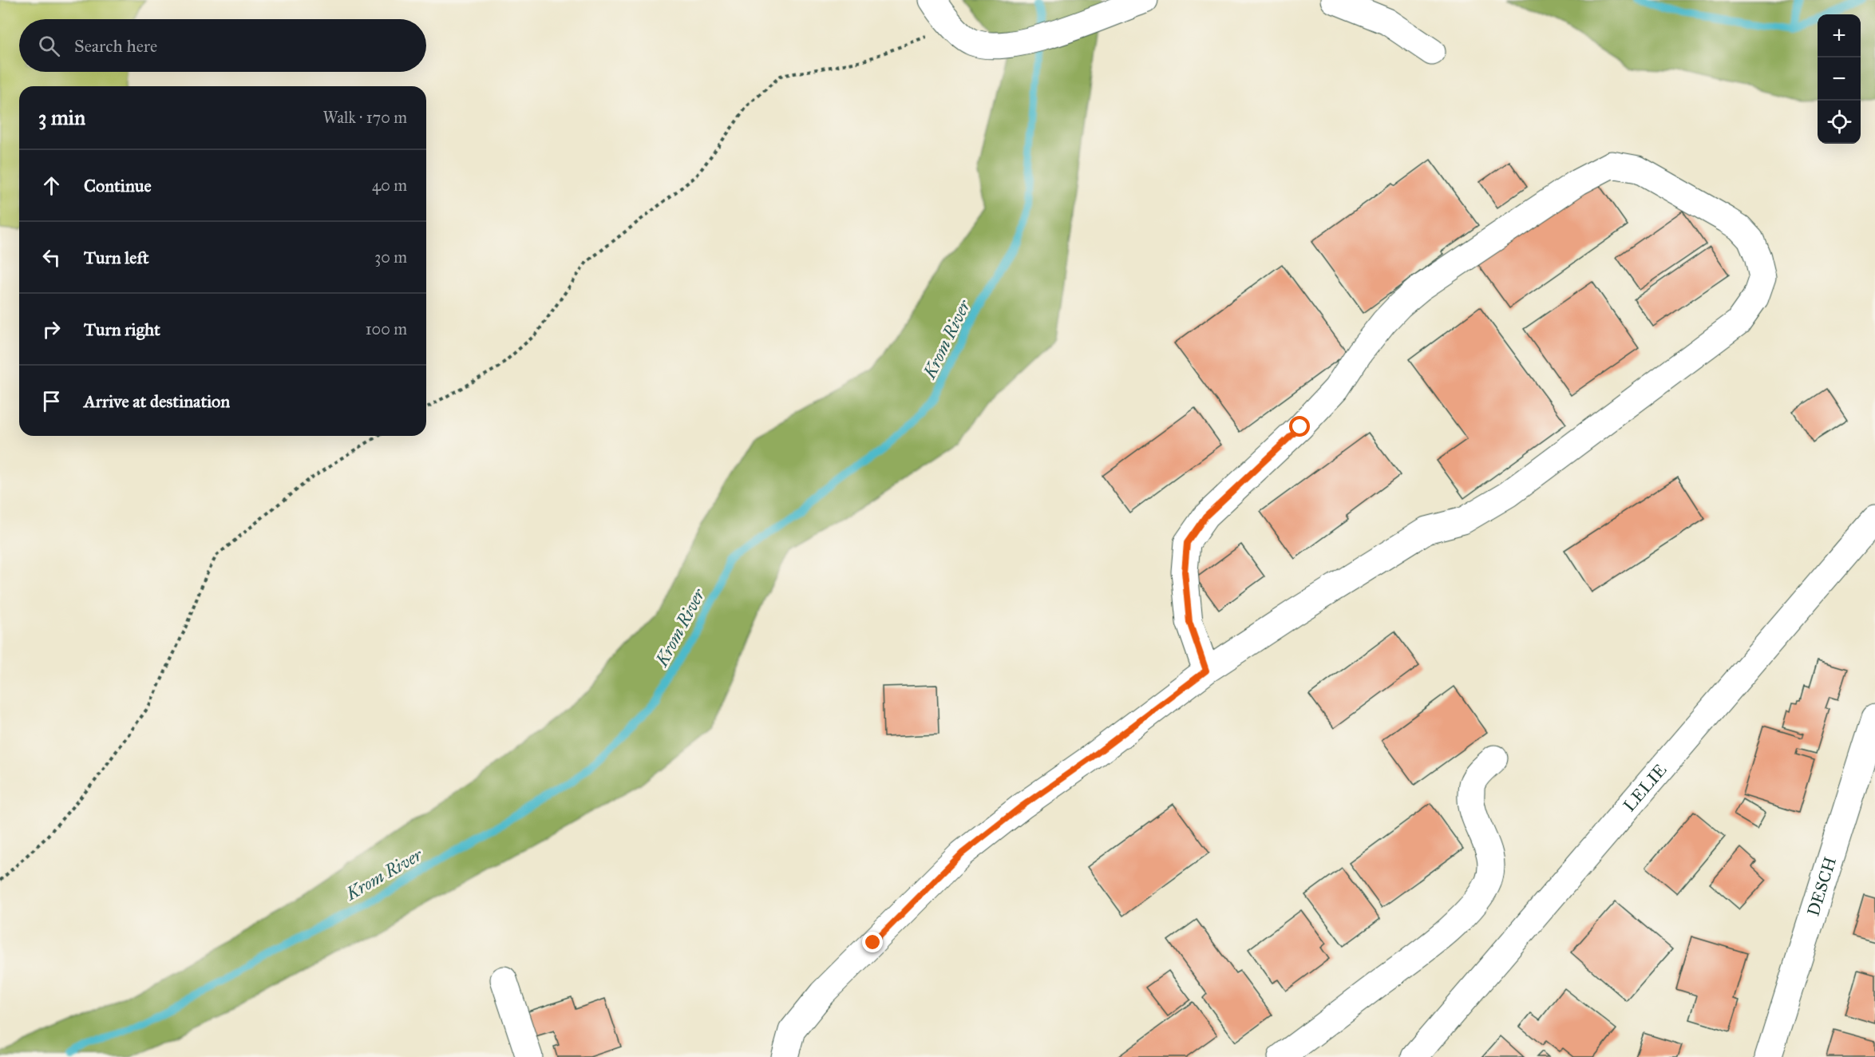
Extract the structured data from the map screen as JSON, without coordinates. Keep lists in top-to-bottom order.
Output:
{
  "streets": {
    "street": ["LELIE", "DESCH"]
  },
  "water": ["Krom River"],
  "page": {
    "map_buttons": ["+", "−"],
    "search": "Search here",
    "heading": ["3 min", "Walk · 170 m"],
    "list": [
      ["Continue", "40 m"],
      ["Turn left", "30 m"],
      ["Turn right", "100 m"],
      "Arrive at destination"
    ]
  }
}
